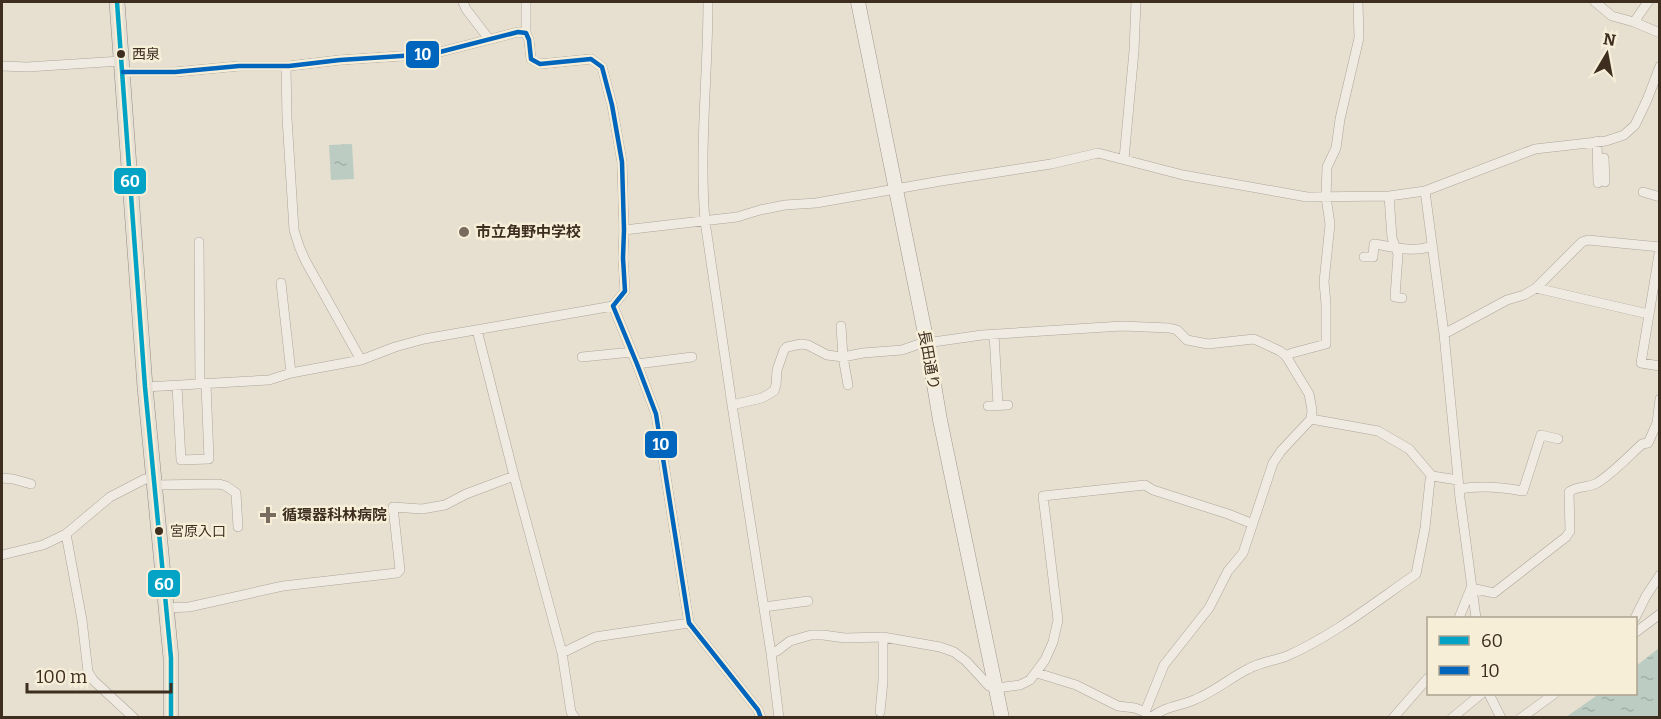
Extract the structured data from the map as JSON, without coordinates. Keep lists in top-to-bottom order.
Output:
{
  "streets": {
    "street": ["長田通り"]
  },
  "places": {
    "other": ["西泉", "市立角野中学校", "宮原入口"],
    "health": ["循環器科林病院"]
  },
  "lines": ["transit line 60", "transit line 10"],
  "legend": ["60", "10"],
  "scale_bar": "100 m",
  "north": "top"
}
